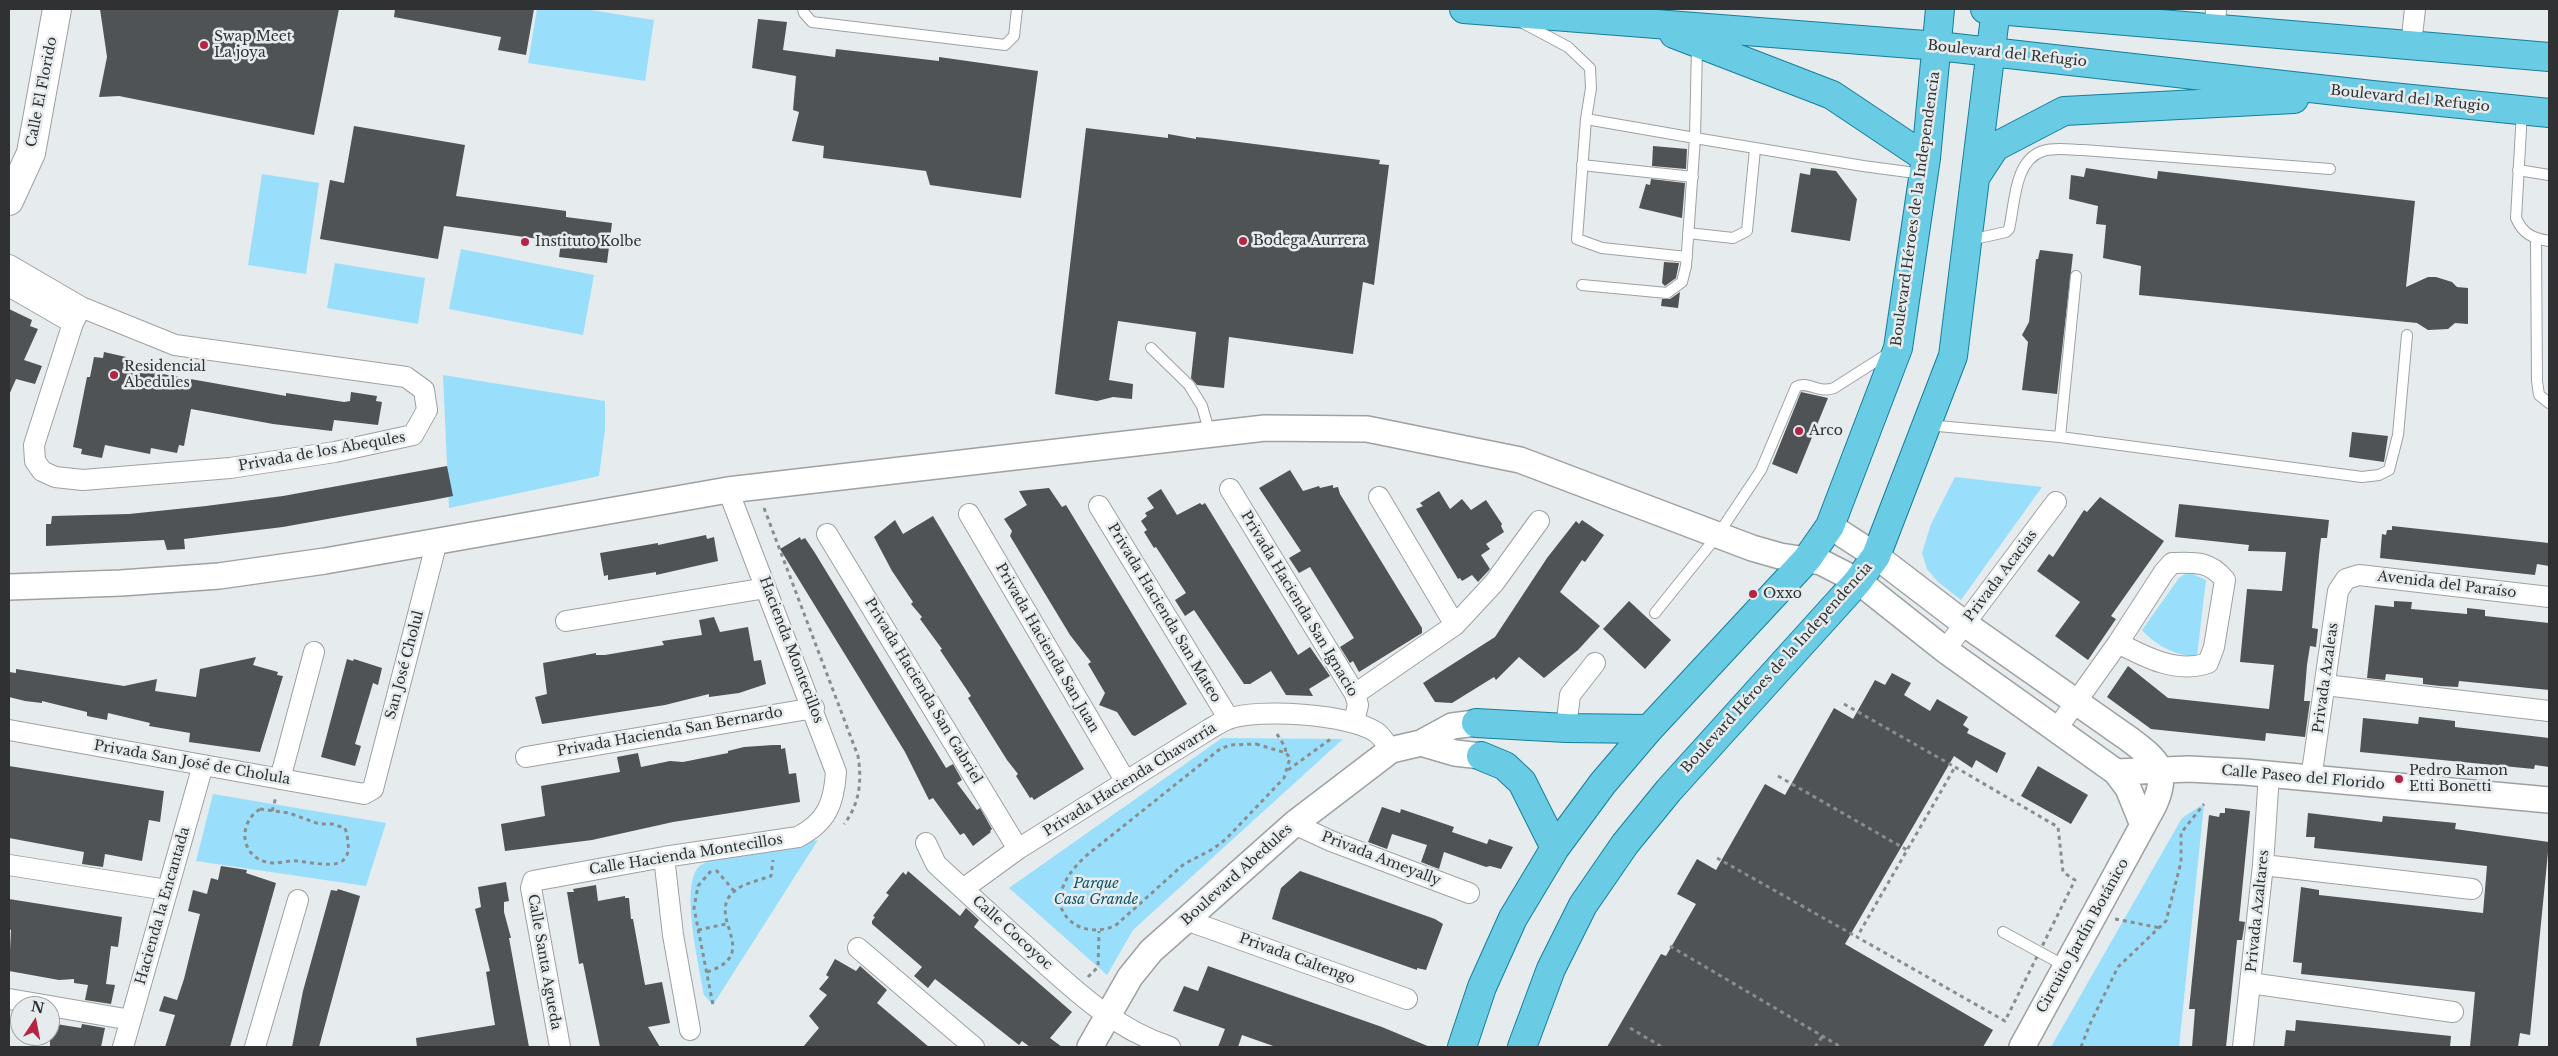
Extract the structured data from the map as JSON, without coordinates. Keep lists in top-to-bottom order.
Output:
{
  "streets": {
    "main road": ["Boulevard del Refugio", "Calle El Florido", "Boulevard Héroes de la Independencia"],
    "street": [
      "Privada de los Abequles",
      "Privada Acacias",
      "Avenida del Paraíso",
      "Privada Hacienda San Ignacio",
      "Privada Hacienda San Mateo",
      "Privada Hacienda San Juan",
      "Hacienda Montecillos",
      "San José Cholul",
      "Privada Azaleas",
      "Privada Hacienda San Gabriel",
      "Privada Hacienda San Bernardo",
      "Privada San José de Cholula",
      "Calle Paseo del Florido",
      "Privada Hacienda Chavarría",
      "Calle Hacienda Montecillos",
      "Privada Ameyally",
      "Boulevard Abedules",
      "Hacienda la Encantada",
      "Privada Azaltares",
      "Calle Cocoyoc",
      "Circuito Jardín Botánico",
      "Privada Caltengo",
      "Calle Santa Agueda"
    ]
  },
  "crossings": [
    ["Boulevard del Refugio", "Boulevard Héroes de la Independencia"],
    ["Avenida del Paraíso", "Privada Azaleas"],
    ["Privada Hacienda San Ignacio", "Privada Hacienda Chavarría"],
    ["Privada Hacienda San Mateo", "Privada Hacienda Chavarría"],
    ["Privada Hacienda San Juan", "Privada Hacienda Chavarría"],
    ["Hacienda Montecillos", "Privada Hacienda San Bernardo"],
    ["Hacienda Montecillos", "Calle Hacienda Montecillos"],
    ["San José Cholul", "Privada San José de Cholula"],
    ["Privada Azaleas", "Calle Paseo del Florido"],
    ["Privada Hacienda San Gabriel", "Privada Hacienda Chavarría"],
    ["Privada San José de Cholula", "Hacienda la Encantada"],
    ["Calle Paseo del Florido", "Privada Azaltares"],
    ["Calle Paseo del Florido", "Circuito Jardín Botánico"],
    ["Privada Hacienda Chavarría", "Boulevard Abedules"],
    ["Privada Hacienda Chavarría", "Calle Cocoyoc"],
    ["Calle Hacienda Montecillos", "Calle Santa Agueda"],
    ["Privada Ameyally", "Boulevard Abedules"],
    ["Boulevard Abedules", "Calle Cocoyoc"],
    ["Boulevard Abedules", "Privada Caltengo"]
  ],
  "parks": ["Parque Casa Grande"],
  "places": [
    "Swap Meet La joya",
    "Bodega Aurrera",
    "Instituto Kolbe",
    "Residencial Abedules",
    "Arco",
    "Oxxo",
    "Pedro Ramon Etti Bonetti"
  ],
  "north": "top"
}
